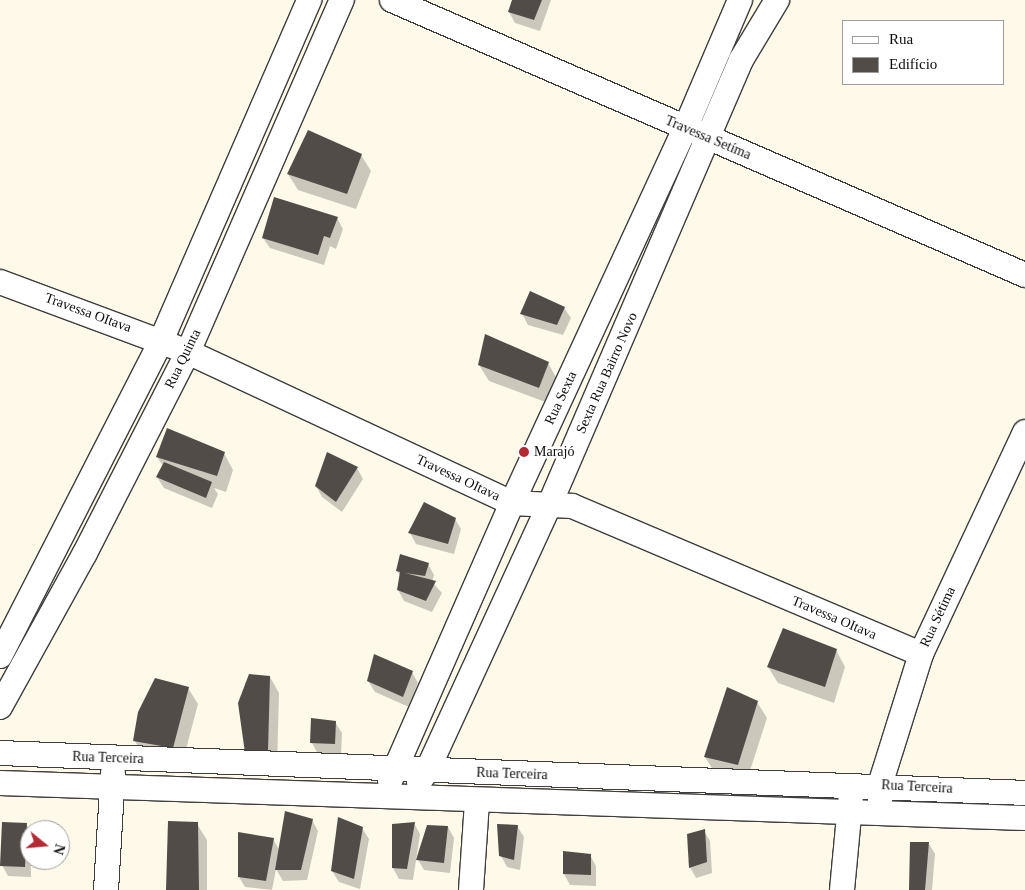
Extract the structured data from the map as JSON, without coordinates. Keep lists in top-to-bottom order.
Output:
{
  "streets": {
    "street": [
      "Travessa Setíma",
      "Travessa OItava",
      "Rua Quinta",
      "Sexta Rua Bairro Novo",
      "Rua Sexta",
      "Rua Sétima",
      "Rua Terceira"
    ]
  },
  "crossings": [
    ["Travessa Setíma", "Sexta Rua Bairro Novo"],
    ["Travessa Setíma", "Rua Sexta"],
    ["Travessa OItava", "Rua Quinta"],
    ["Travessa OItava", "Sexta Rua Bairro Novo"],
    ["Travessa OItava", "Rua Sexta"],
    ["Travessa OItava", "Rua Sétima"],
    ["Sexta Rua Bairro Novo", "Rua Sexta"],
    ["Sexta Rua Bairro Novo", "Rua Terceira"],
    ["Rua Sexta", "Rua Terceira"],
    ["Rua Sétima", "Rua Terceira"]
  ],
  "places": ["Marajó"],
  "legend": ["Rua", "Edifício"],
  "north": "right"
}
